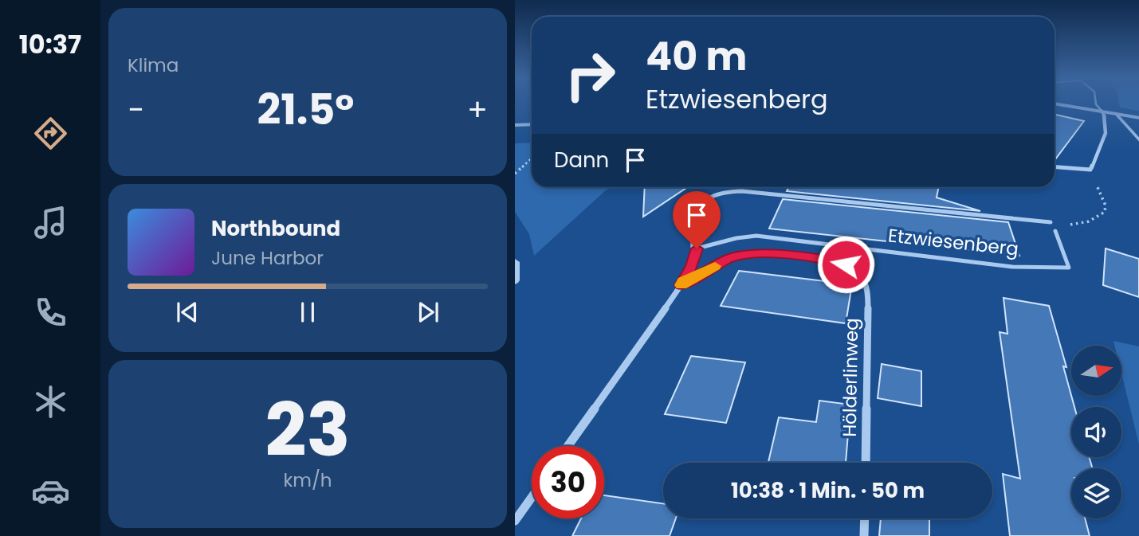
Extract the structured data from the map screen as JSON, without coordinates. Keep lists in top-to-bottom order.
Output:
{
  "streets": {
    "street": ["Etzwiesenberg", "Hölderlinweg"]
  },
  "north": "right",
  "page": {
    "tabs": "10:37",
    "tile": [
      "Klima",
      ["23", "km/h"]
    ],
    "turn": ["40 m", "Etzwiesenberg"],
    "heat": ["−", "21.5°", "+"],
    "then": "Dann",
    "song": ["Northbound", "June Harbor"],
    "limit": "30",
    "trip": "10:38 · 1 Min. · 50 m"
  }
}
